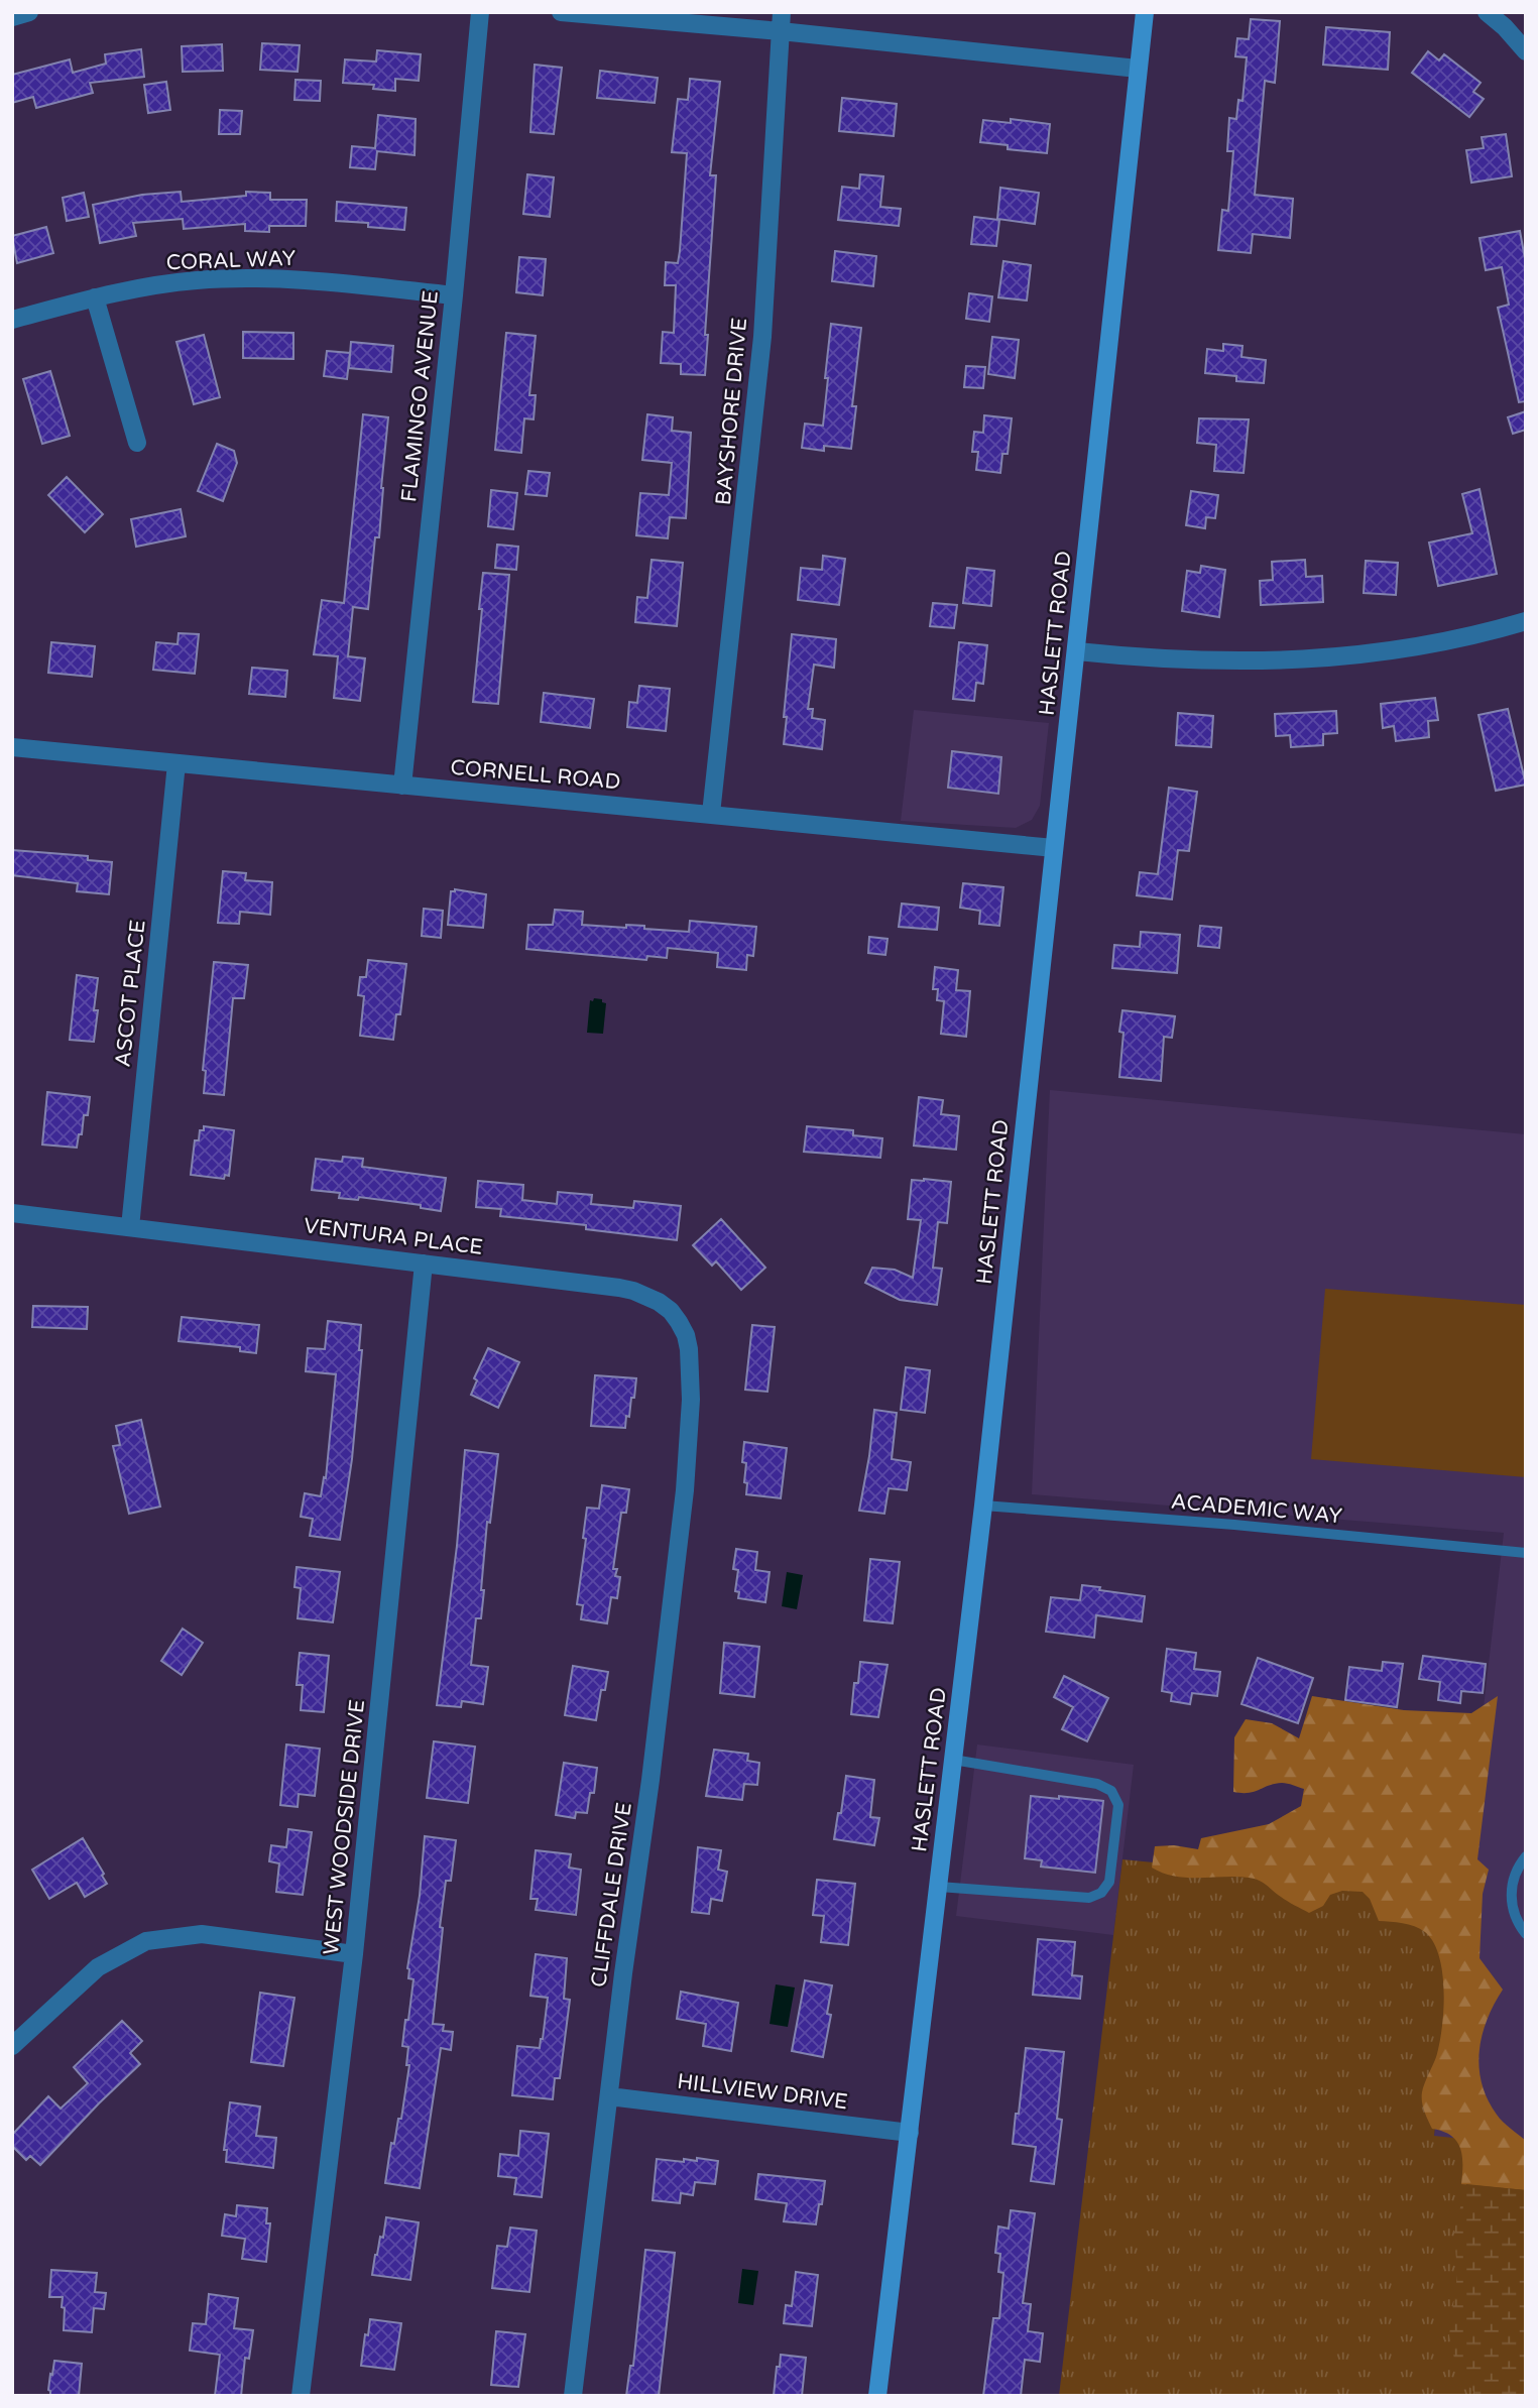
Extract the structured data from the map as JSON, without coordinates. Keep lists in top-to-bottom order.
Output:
{
  "streets": {
    "street": [
      "CORAL WAY",
      "FLAMINGO AVENUE",
      "BAYSHORE DRIVE",
      "HASLETT ROAD",
      "CORNELL ROAD",
      "ASCOT PLACE",
      "VENTURA PLACE",
      "WEST WOODSIDE DRIVE",
      "CLIFFDALE DRIVE",
      "HILLVIEW DRIVE"
    ],
    "lane": ["ACADEMIC WAY"]
  },
  "crossings": [
    ["CORAL WAY", "FLAMINGO AVENUE"],
    ["FLAMINGO AVENUE", "CORNELL ROAD"],
    ["BAYSHORE DRIVE", "CORNELL ROAD"],
    ["HASLETT ROAD", "CORNELL ROAD"],
    ["HASLETT ROAD", "ACADEMIC WAY"],
    ["HASLETT ROAD", "HILLVIEW DRIVE"],
    ["CORNELL ROAD", "ASCOT PLACE"],
    ["ASCOT PLACE", "VENTURA PLACE"],
    ["VENTURA PLACE", "WEST WOODSIDE DRIVE"],
    ["VENTURA PLACE", "CLIFFDALE DRIVE"],
    ["CLIFFDALE DRIVE", "HILLVIEW DRIVE"]
  ]
}
